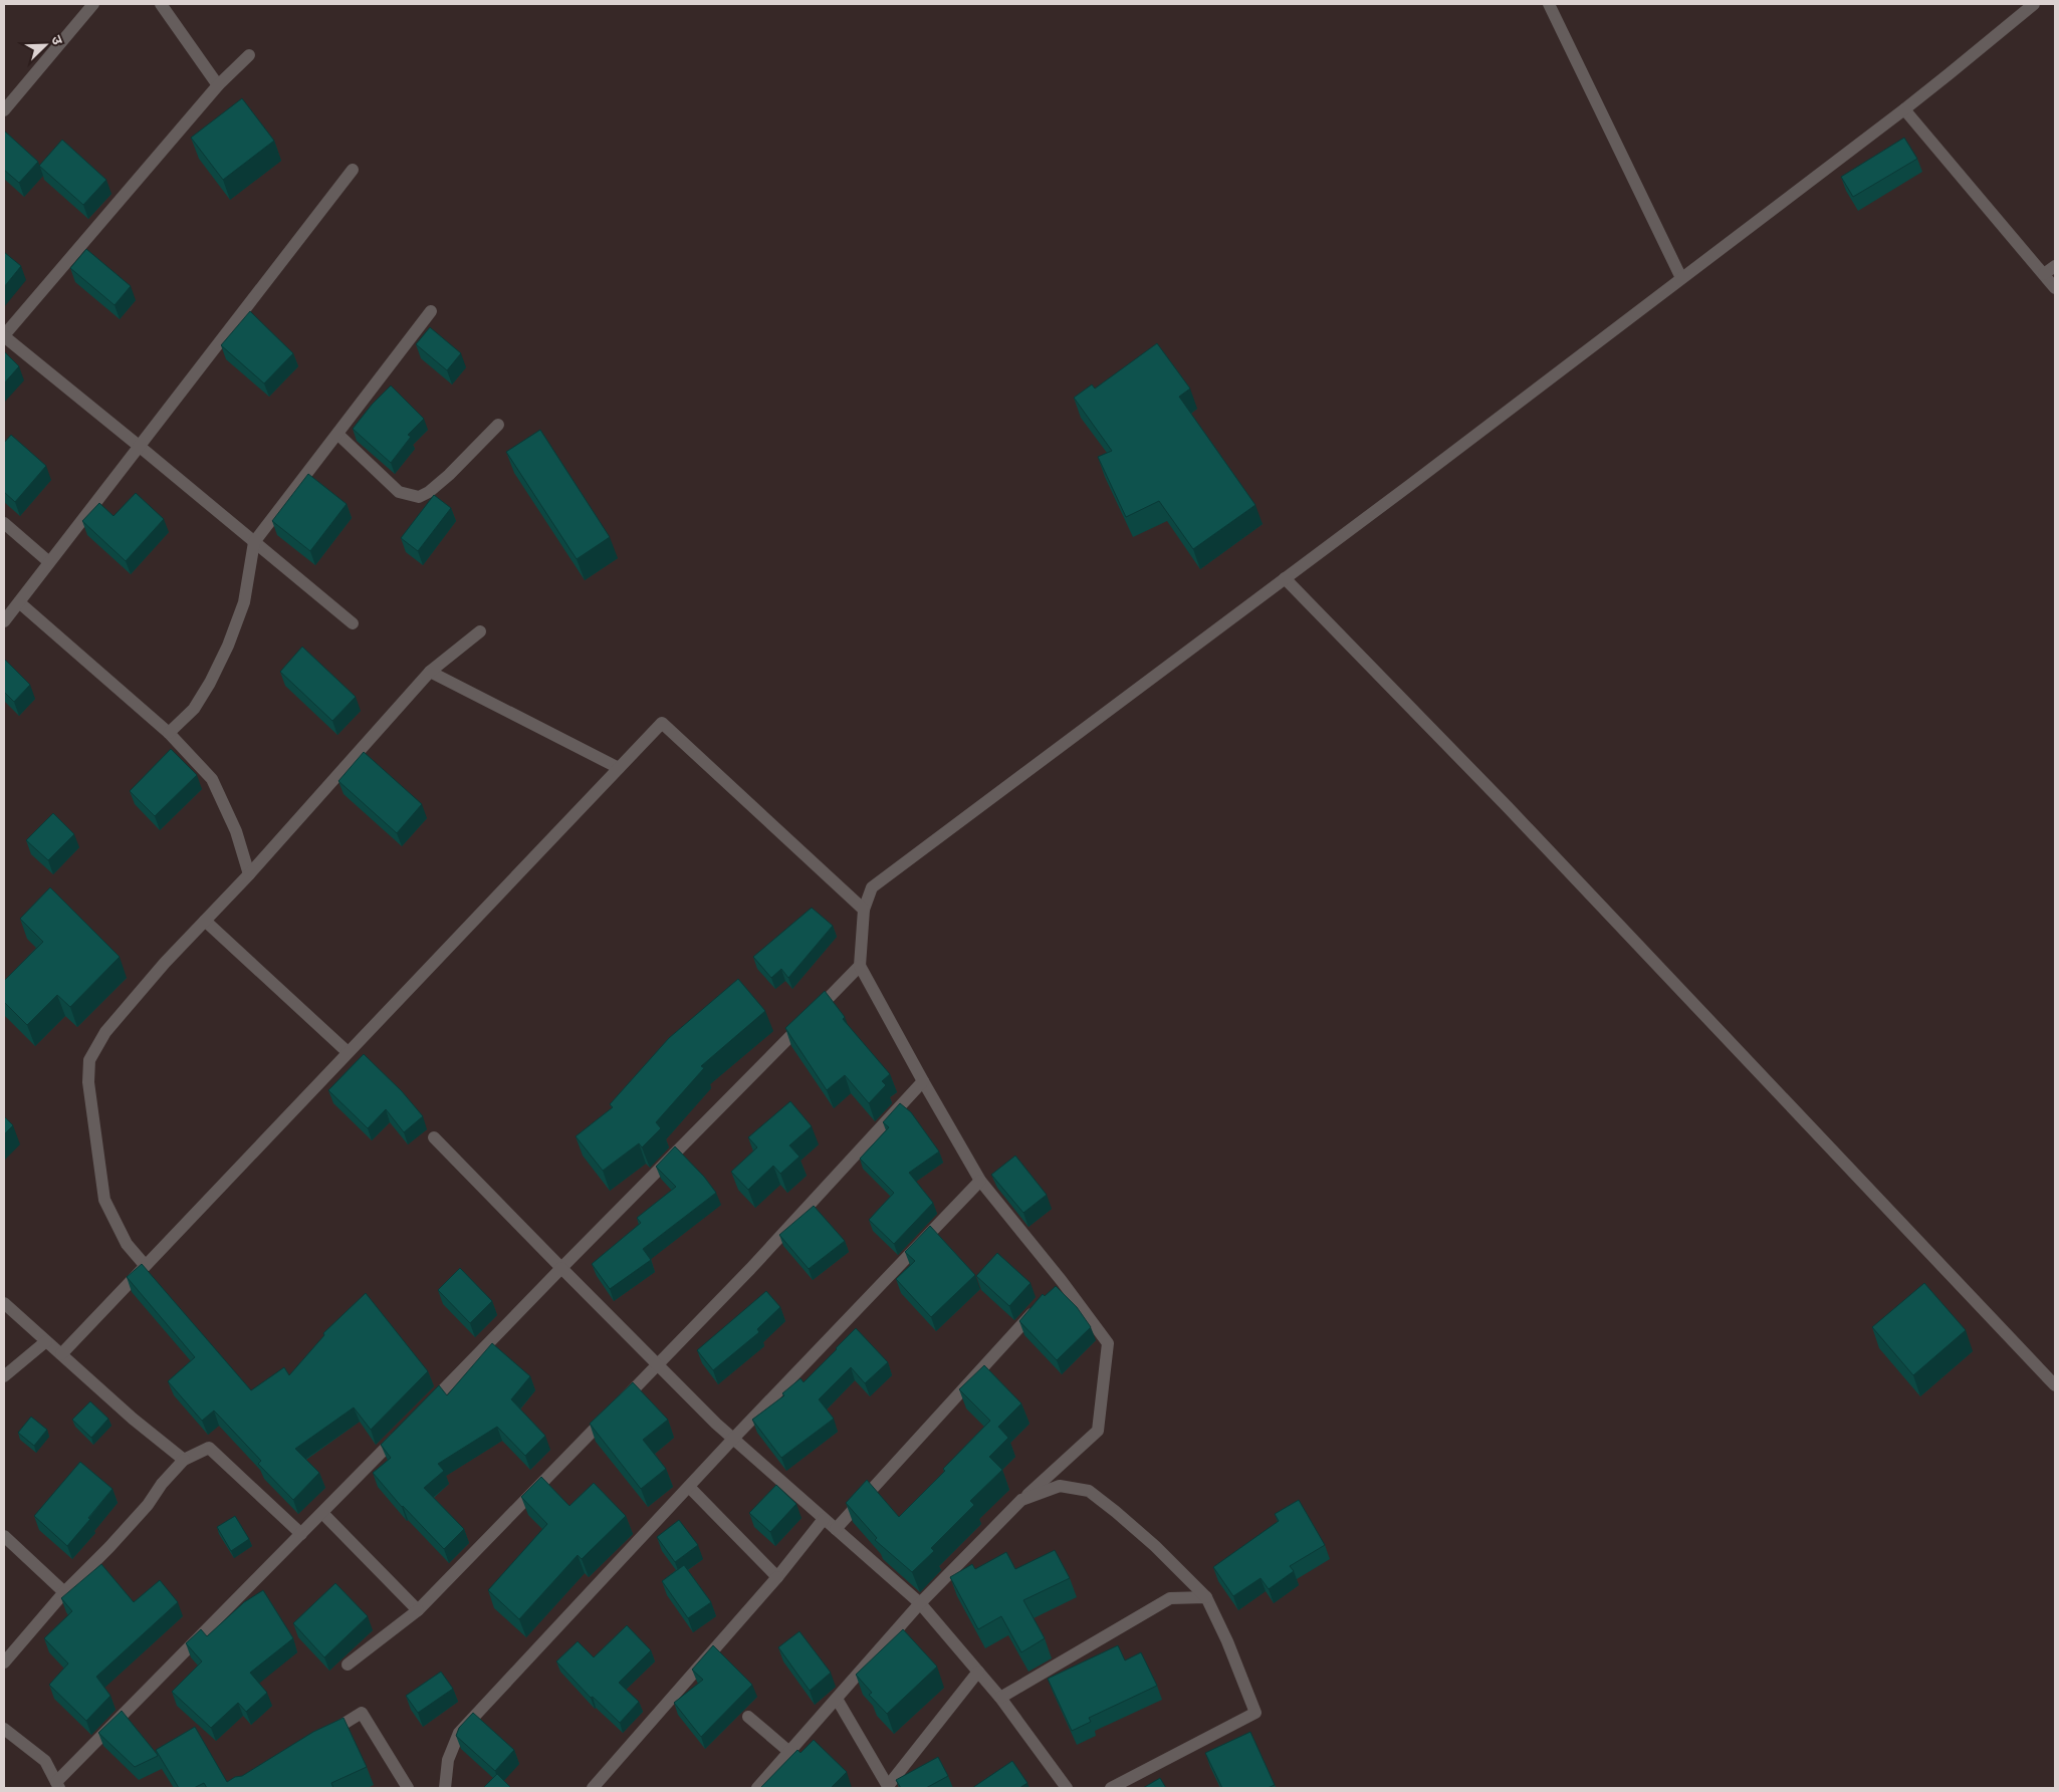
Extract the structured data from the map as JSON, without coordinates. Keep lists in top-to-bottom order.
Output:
{
  "north": "top right"
}
